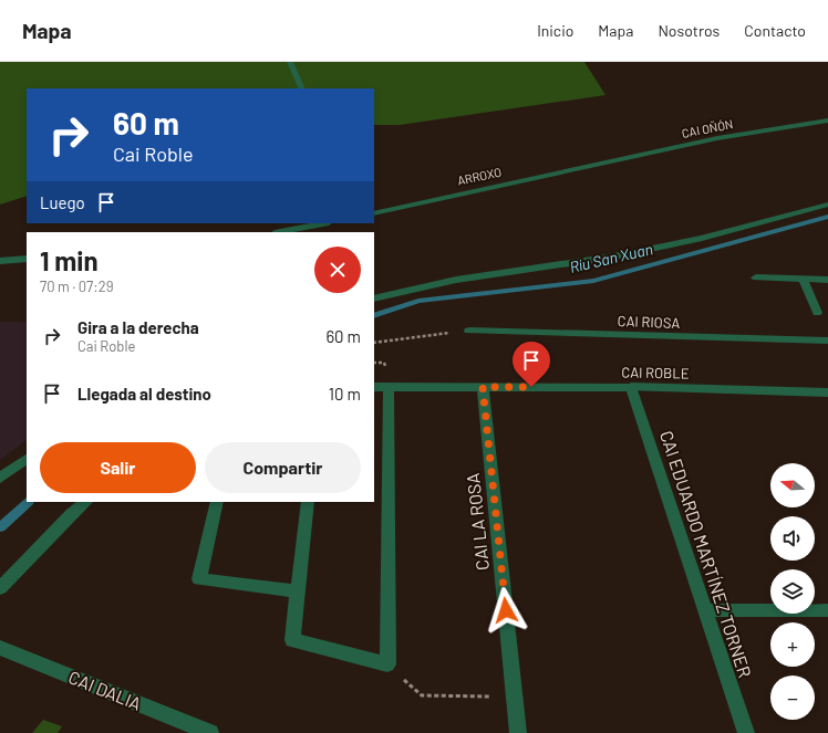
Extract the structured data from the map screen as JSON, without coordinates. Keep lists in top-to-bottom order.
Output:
{
  "streets": {
    "street": [
      "CAI OÑÓN",
      "ARROXO",
      "CAI RIOSA",
      "CAI ROBLE",
      "CAI LA ROSA",
      "CAI EDUARDO MARTÍNEZ TORNER",
      "CAI DALIA"
    ]
  },
  "crossings": [
    ["CAI OÑÓN", "ARROXO"],
    ["CAI ROBLE", "CAI LA ROSA"],
    ["CAI ROBLE", "CAI EDUARDO MARTÍNEZ TORNER"]
  ],
  "water": ["Ríu San Xuan"],
  "north": "left",
  "page": {
    "header": "Mapa",
    "nav": [
      "Inicio",
      "Mapa",
      "Nosotros",
      "Contacto"
    ],
    "turn": ["60 m", "Cai Roble"],
    "then": "Luego",
    "heading": ["1 min", "70 m · 07:29"],
    "list": [
      {
        "name": "Gira a la derecha",
        "note": "Cai Roble",
        "value": "60 m"
      },
      {
        "name": "Llegada al destino",
        "value": "10 m"
      }
    ],
    "buttons": ["Salir", "Compartir"],
    "map_buttons": ["+", "−"]
  }
}
